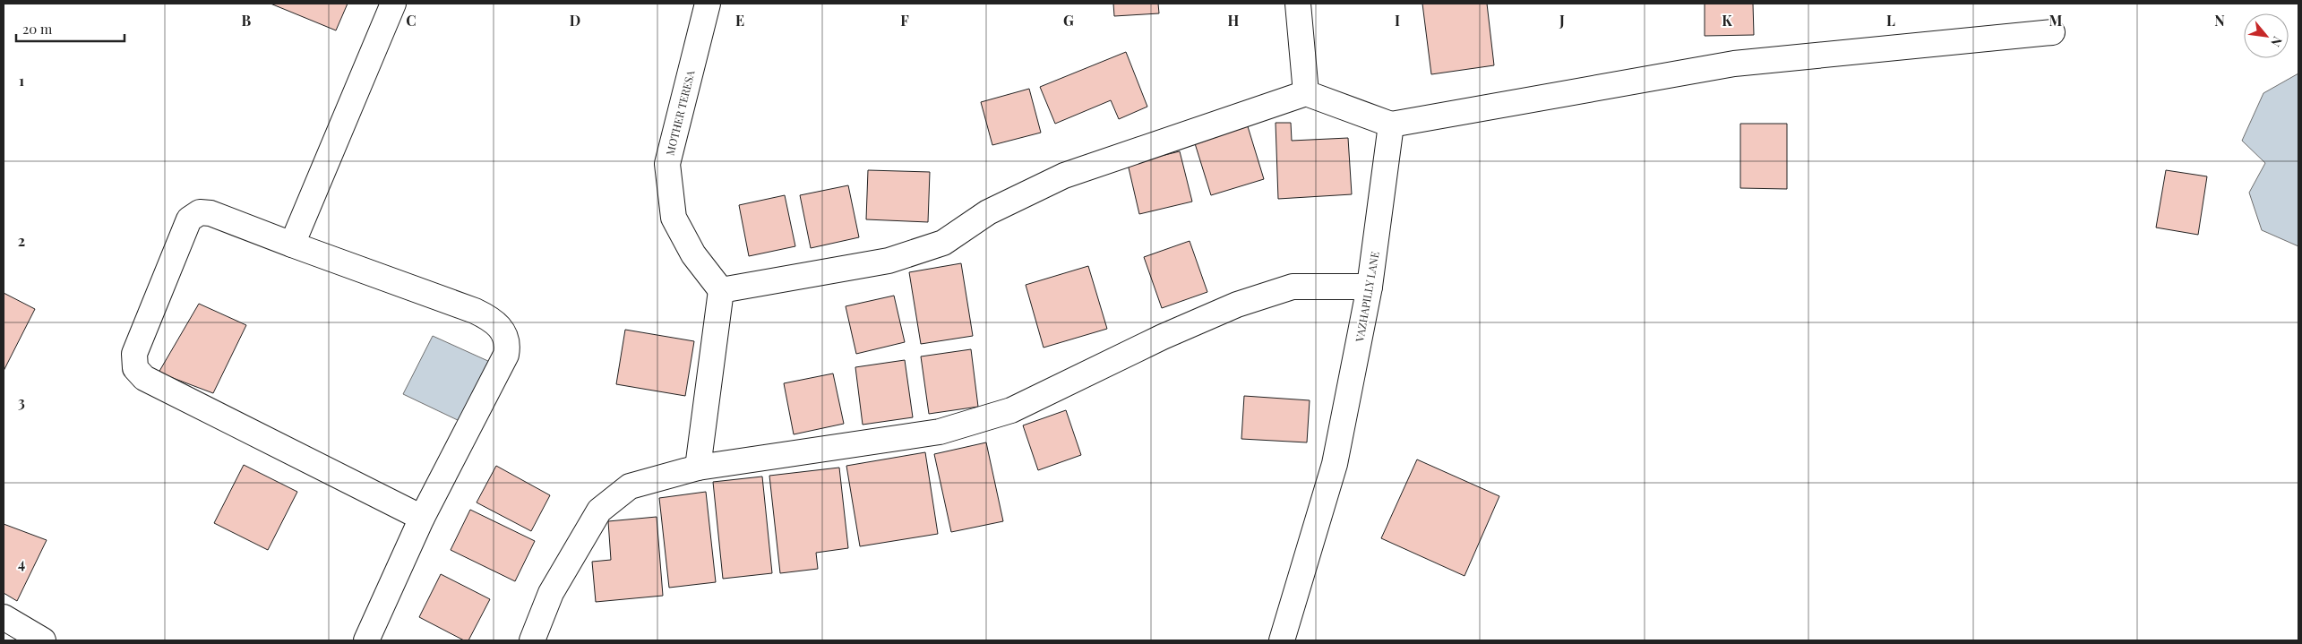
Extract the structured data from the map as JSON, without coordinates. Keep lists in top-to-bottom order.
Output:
{
  "streets": {
    "street": ["MOTHER TERESA", "VAZHAPILLY LANE"]
  },
  "scale_bar": "20 m",
  "north": "bottom right",
  "grid": {
    "columns": [
      "B",
      "C",
      "D",
      "E",
      "F",
      "G",
      "H",
      "I",
      "J",
      "K",
      "L",
      "M",
      "N"
    ],
    "rows": [
      "1",
      "2",
      "3",
      "4"
    ]
  }
}
